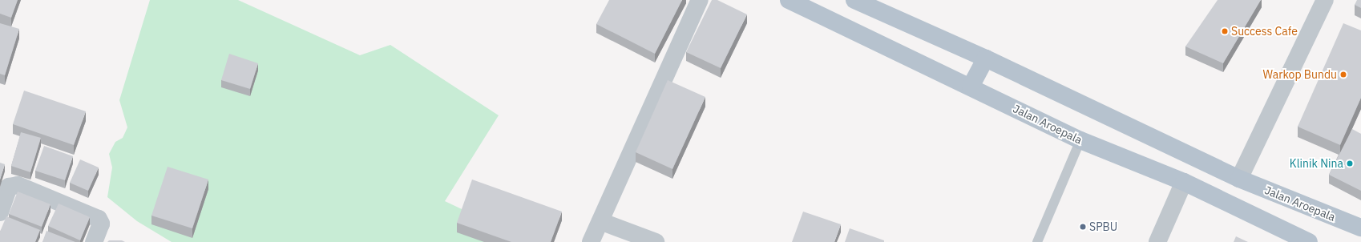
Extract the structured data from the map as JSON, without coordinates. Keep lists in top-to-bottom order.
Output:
{
  "streets": {
    "main road": ["Jalan Aroepala"]
  },
  "places": [
    "Success Cafe",
    "Warkop Bundu",
    "Klinik Nina",
    "SPBU"
  ]
}
